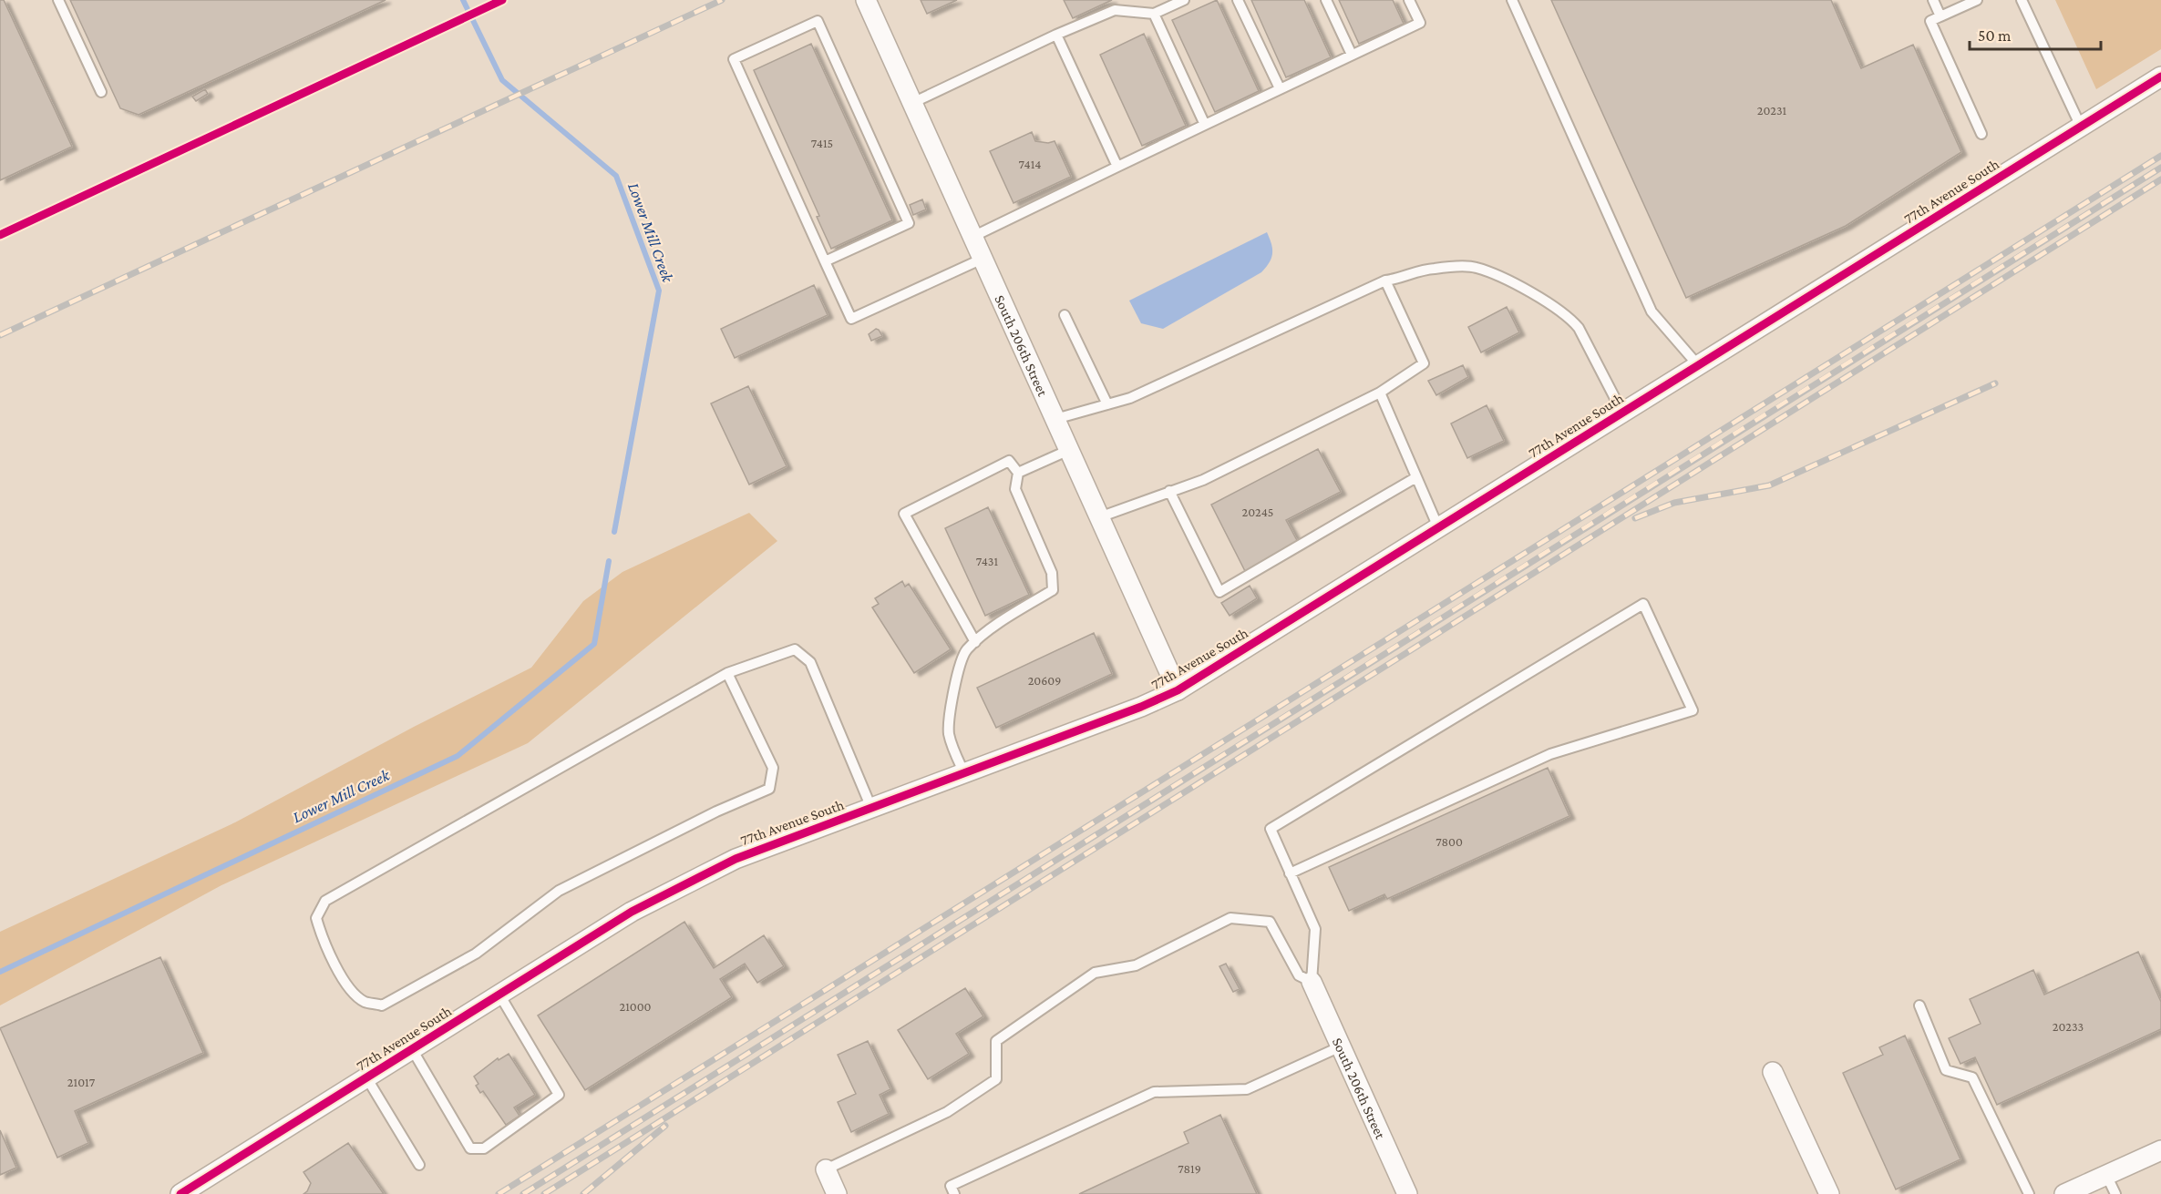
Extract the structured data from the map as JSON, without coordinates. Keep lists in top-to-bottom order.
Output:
{
  "streets": {
    "street": ["77th Avenue South", "South 206th Street"]
  },
  "crossings": [
    ["77th Avenue South", "South 206th Street"]
  ],
  "water": ["Lower Mill Creek"],
  "house_numbers": [
    "20231",
    "7415",
    "7414",
    "20245",
    "7431",
    "20609",
    "7800",
    "21000",
    "20233",
    "21017",
    "7819"
  ],
  "scale_bar": "50 m"
}
